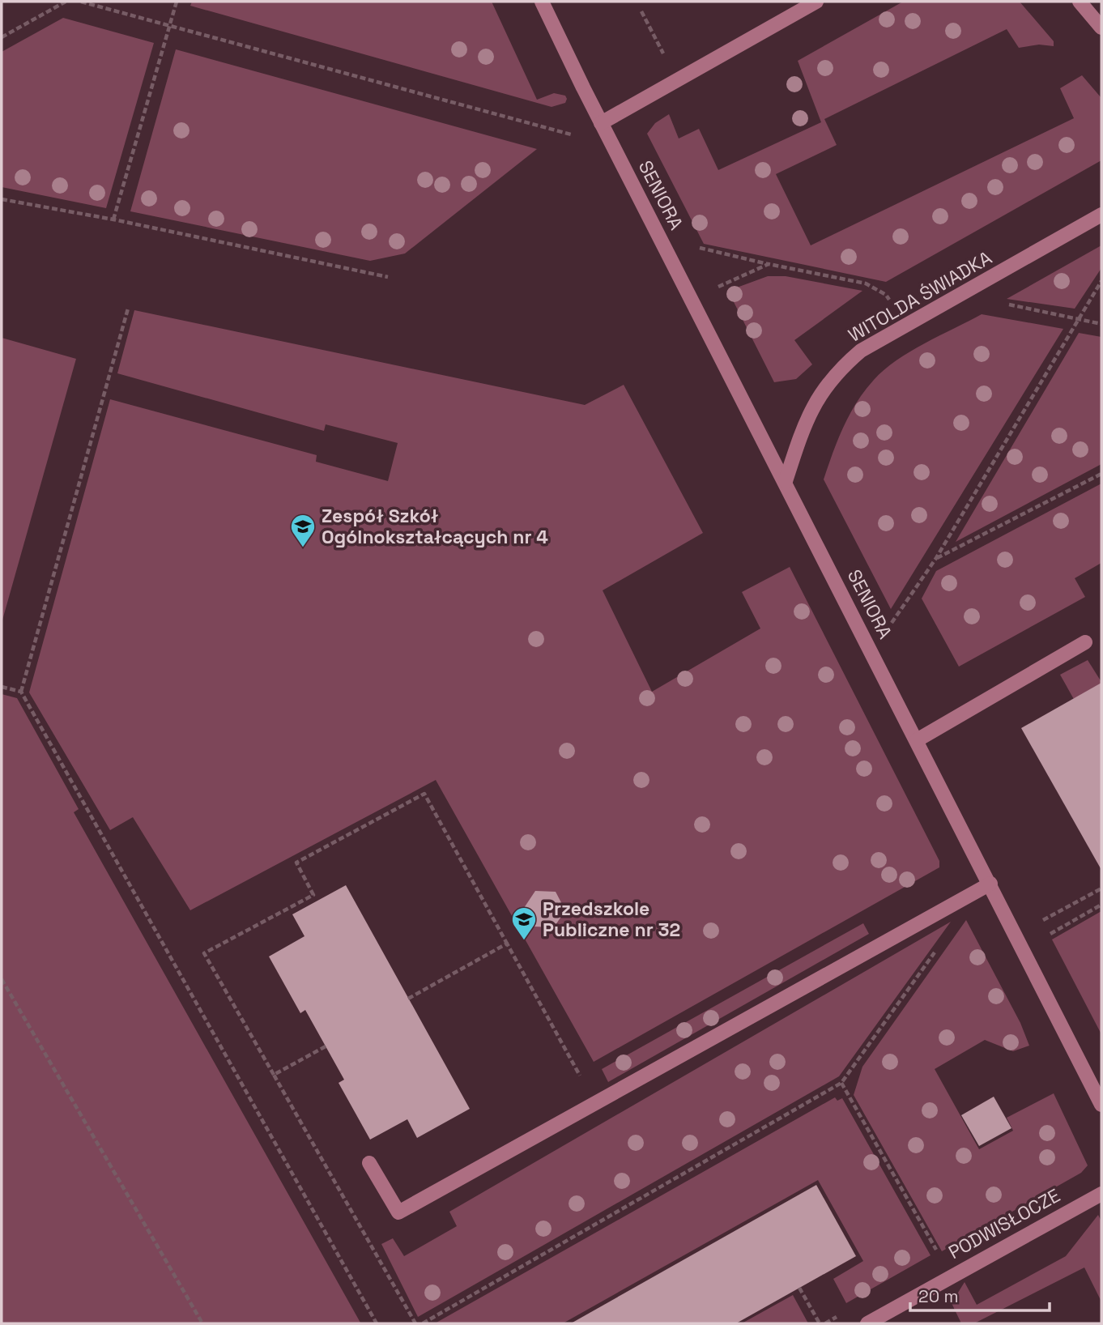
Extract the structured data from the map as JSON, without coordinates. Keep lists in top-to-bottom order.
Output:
{
  "streets": {
    "street": ["SENIORA", "WITOLDA ŚWIADKA", "PODWISŁOCZE"]
  },
  "crossings": [
    ["SENIORA", "WITOLDA ŚWIADKA"]
  ],
  "places": {
    "school or university": ["Zespół Szkół Ogólnokształcących nr 4", "Przedszkole Publiczne nr 32"]
  },
  "scale_bar": "20 m"
}
